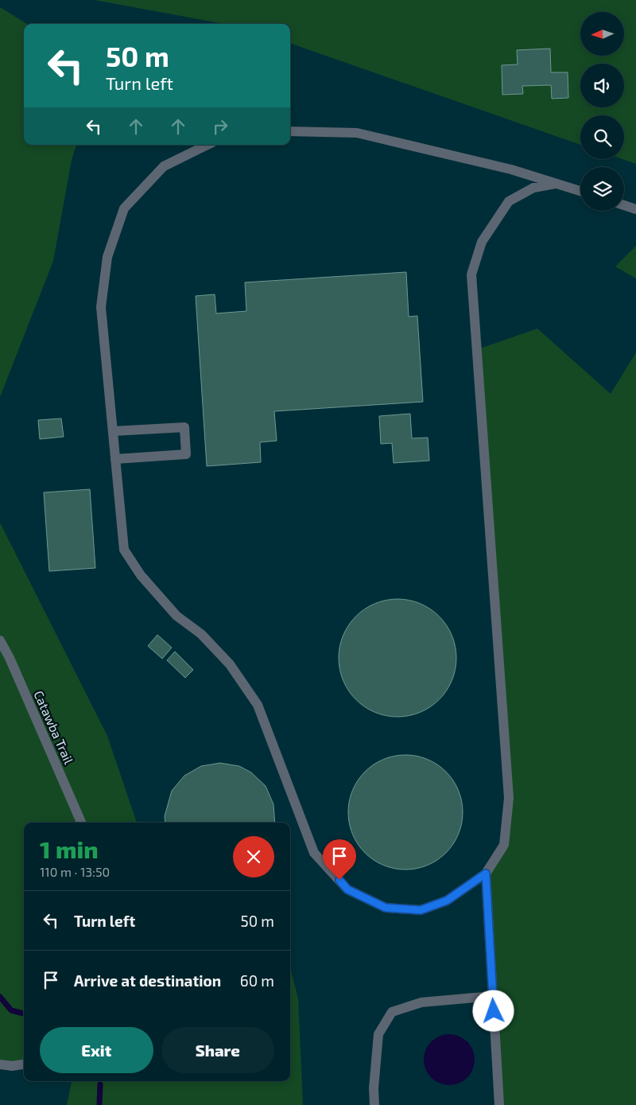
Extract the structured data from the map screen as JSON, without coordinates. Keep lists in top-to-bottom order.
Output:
{
  "streets": {
    "street": ["Catawba Trail"]
  },
  "north": "left",
  "page": {
    "turn": ["50 m", "Turn left"],
    "heading": ["1 min", "110 m · 13:50"],
    "list": [
      {
        "name": "Turn left",
        "value": "50 m"
      },
      {
        "name": "Arrive at destination",
        "value": "60 m"
      }
    ],
    "buttons": ["Exit", "Share"]
  }
}
